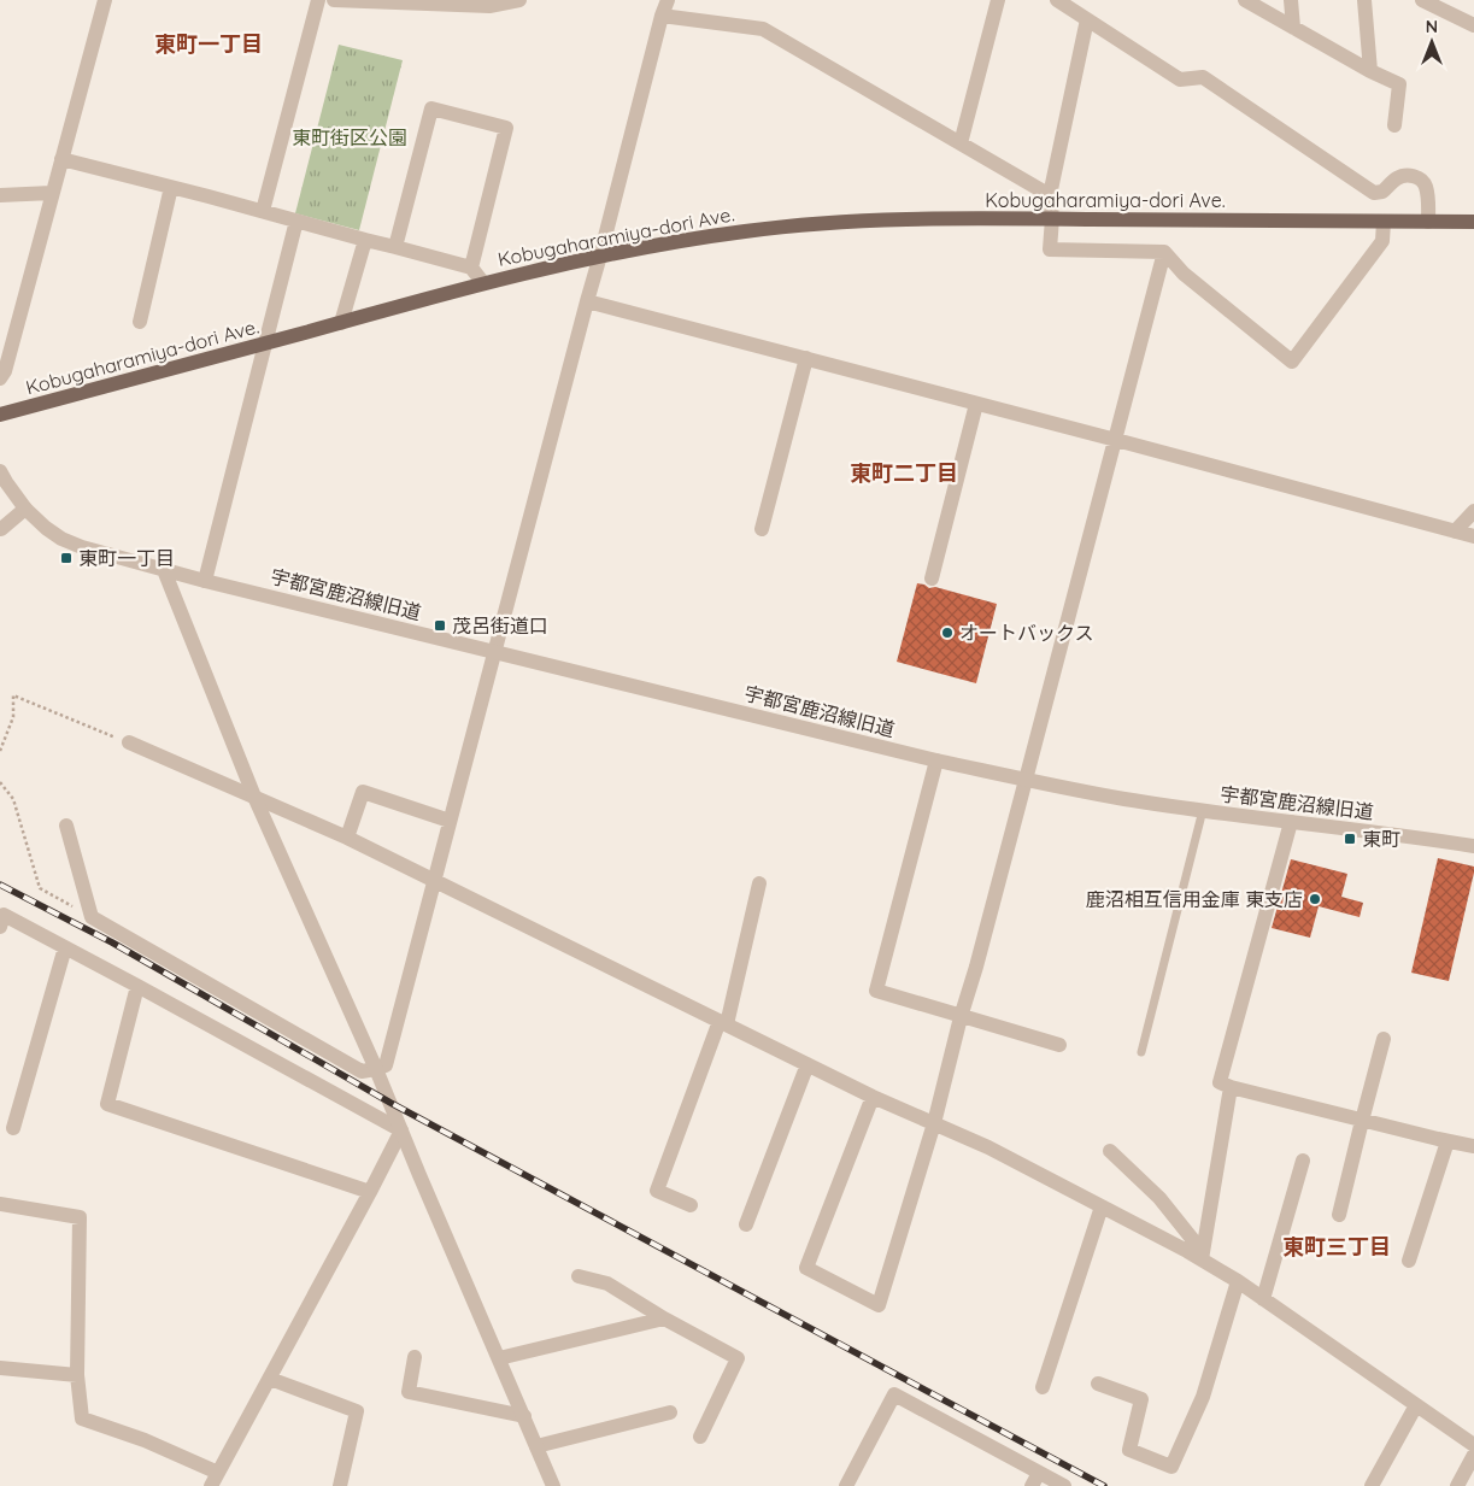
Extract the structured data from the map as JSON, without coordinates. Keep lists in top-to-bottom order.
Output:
{
  "streets": {
    "main road": ["Kobugaharamiya-dori Ave."],
    "street": ["宇都宮鹿沼線旧道"]
  },
  "districts": ["東町一丁目", "東町二丁目", "東町三丁目"],
  "parks": ["東町街区公園"],
  "places": {
    "transit": ["東町一丁目", "茂呂街道口", "東町"],
    "other": ["オートバックス", "鹿沼相互信用金庫 東支店"]
  },
  "north": "top"
}
